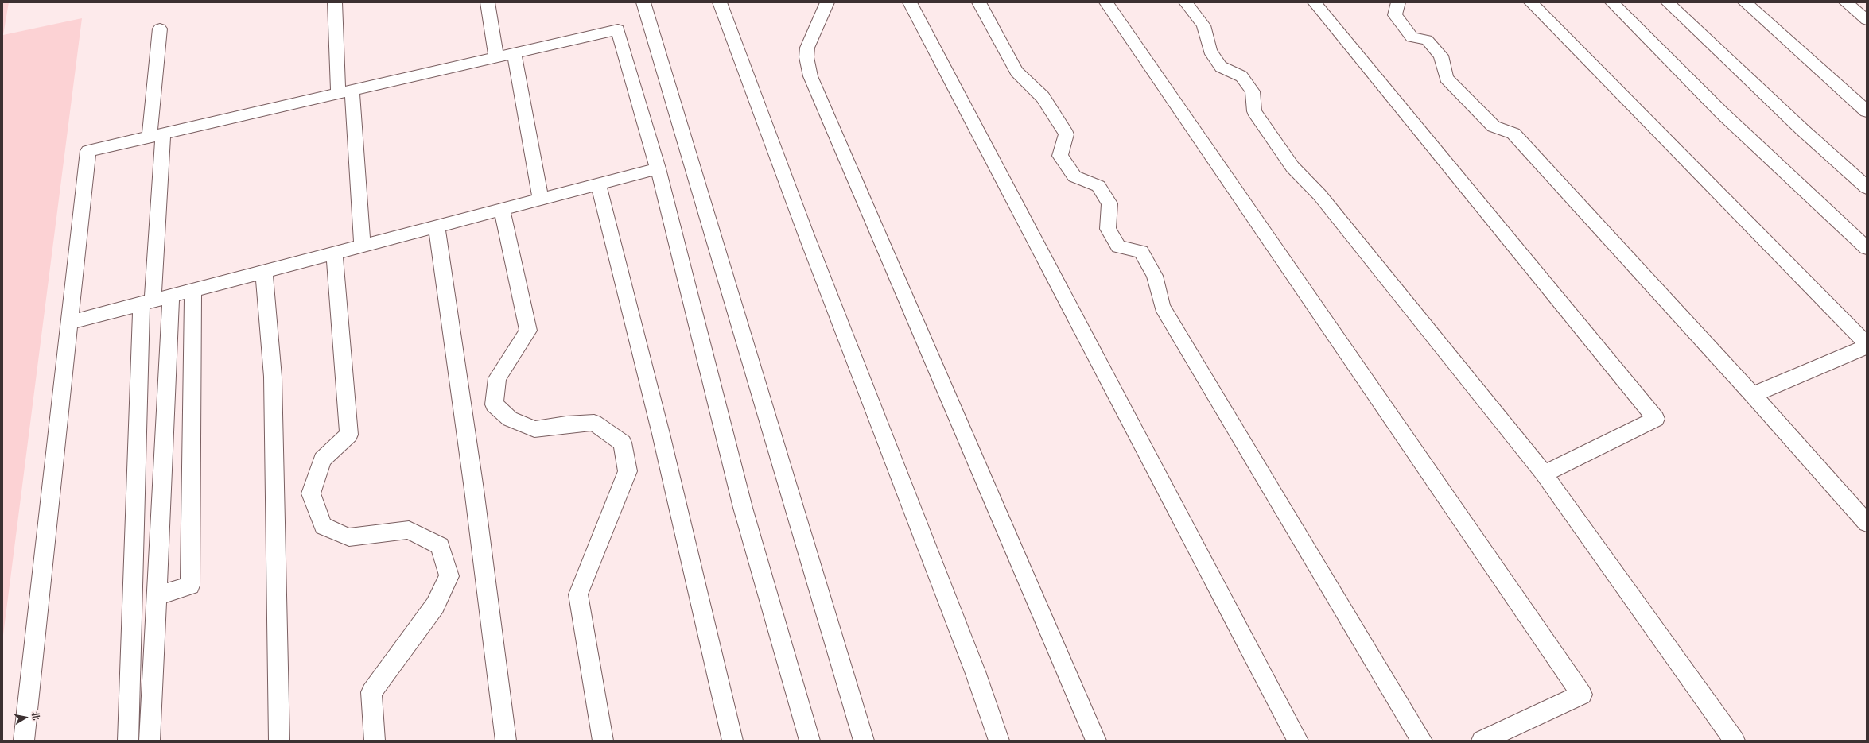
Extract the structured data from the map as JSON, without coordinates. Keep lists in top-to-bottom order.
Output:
{
  "north": "right"
}
